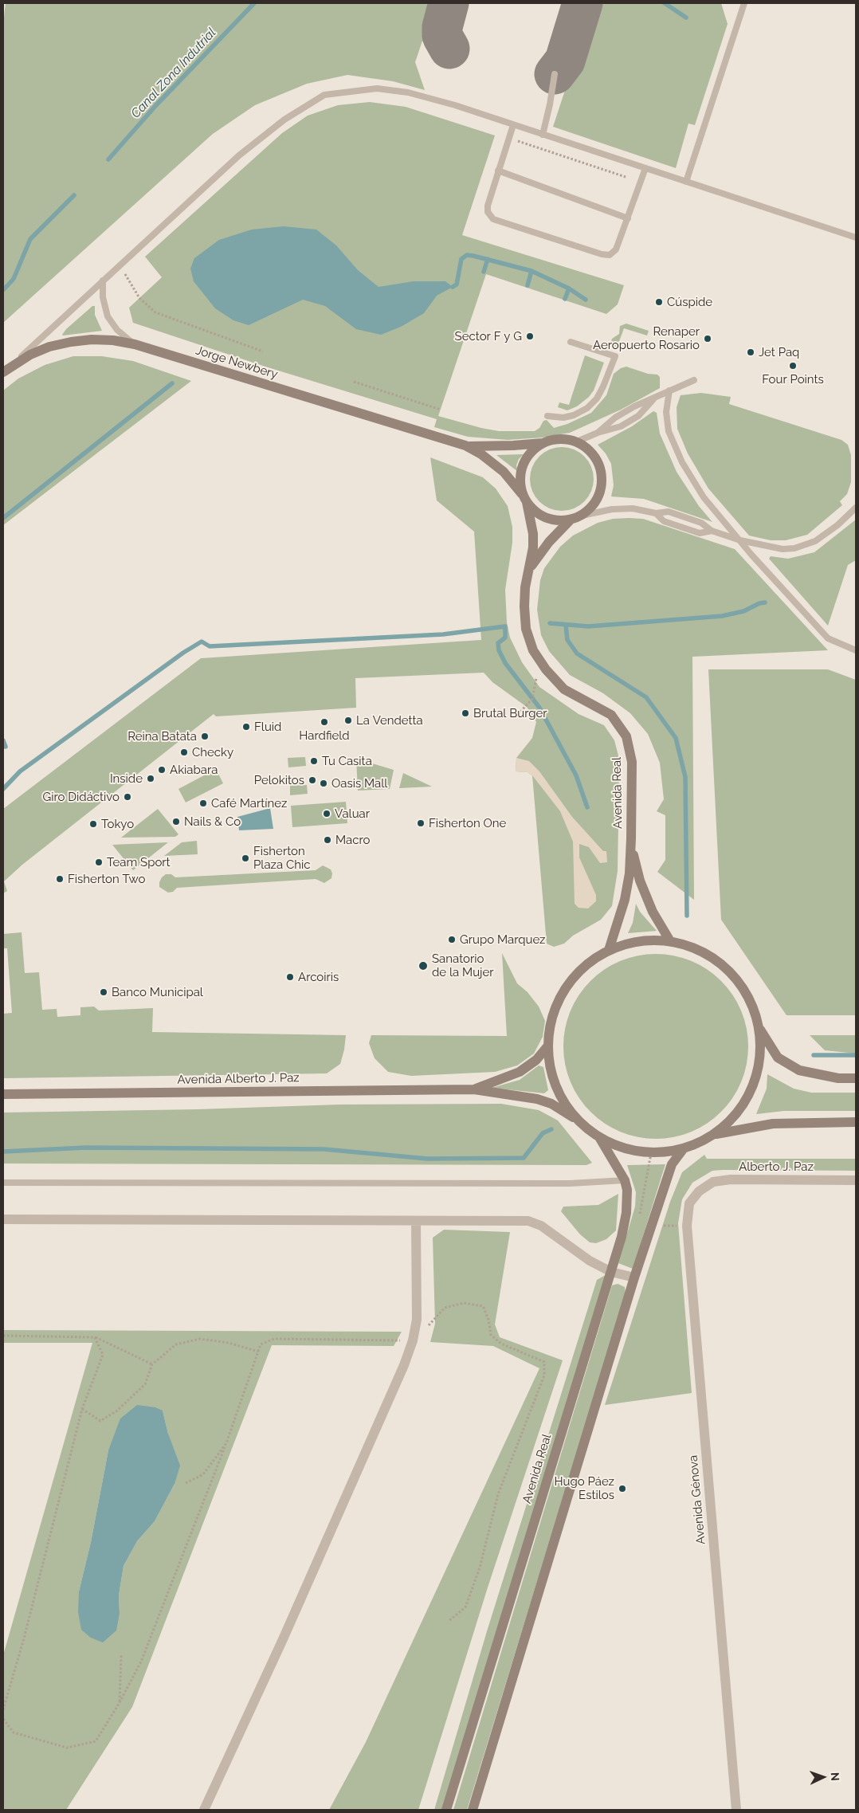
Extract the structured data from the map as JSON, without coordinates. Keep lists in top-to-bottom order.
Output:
{
  "streets": {
    "main road": ["Jorge Newbery", "Avenida Real", "Avenida Alberto J. Paz"],
    "street": ["Alberto J. Paz", "Avenida Génova"]
  },
  "crossings": [
    ["Jorge Newbery", "Avenida Real"],
    ["Alberto J. Paz", "Avenida Génova"]
  ],
  "water": ["Canal Zona Indutrial"],
  "places": [
    "Cúspide",
    "Sector F y G",
    "Renaper Aeropuerto Rosario",
    "Jet Paq",
    "Four Points",
    "Brutal Burger",
    "La Vendetta",
    "Hardfield",
    "Fluid",
    "Reina Batata",
    "Checky",
    "Tu Casita",
    "Akiabara",
    "Inside",
    "Pelokitos",
    "Oasis Mall",
    "Giro Didáctivo",
    "Café Martínez",
    "Valuar",
    "Nails & Co",
    "Fisherton One",
    "Tokyo",
    "Macro",
    "Fisherton Plaza Chic",
    "Team Sport",
    "Fisherton Two",
    "Grupo Marquez",
    "Sanatorio de la Mujer",
    "Arcoiris",
    "Banco Municipal",
    "Hugo Páez Estilos"
  ],
  "north": "right"
}
